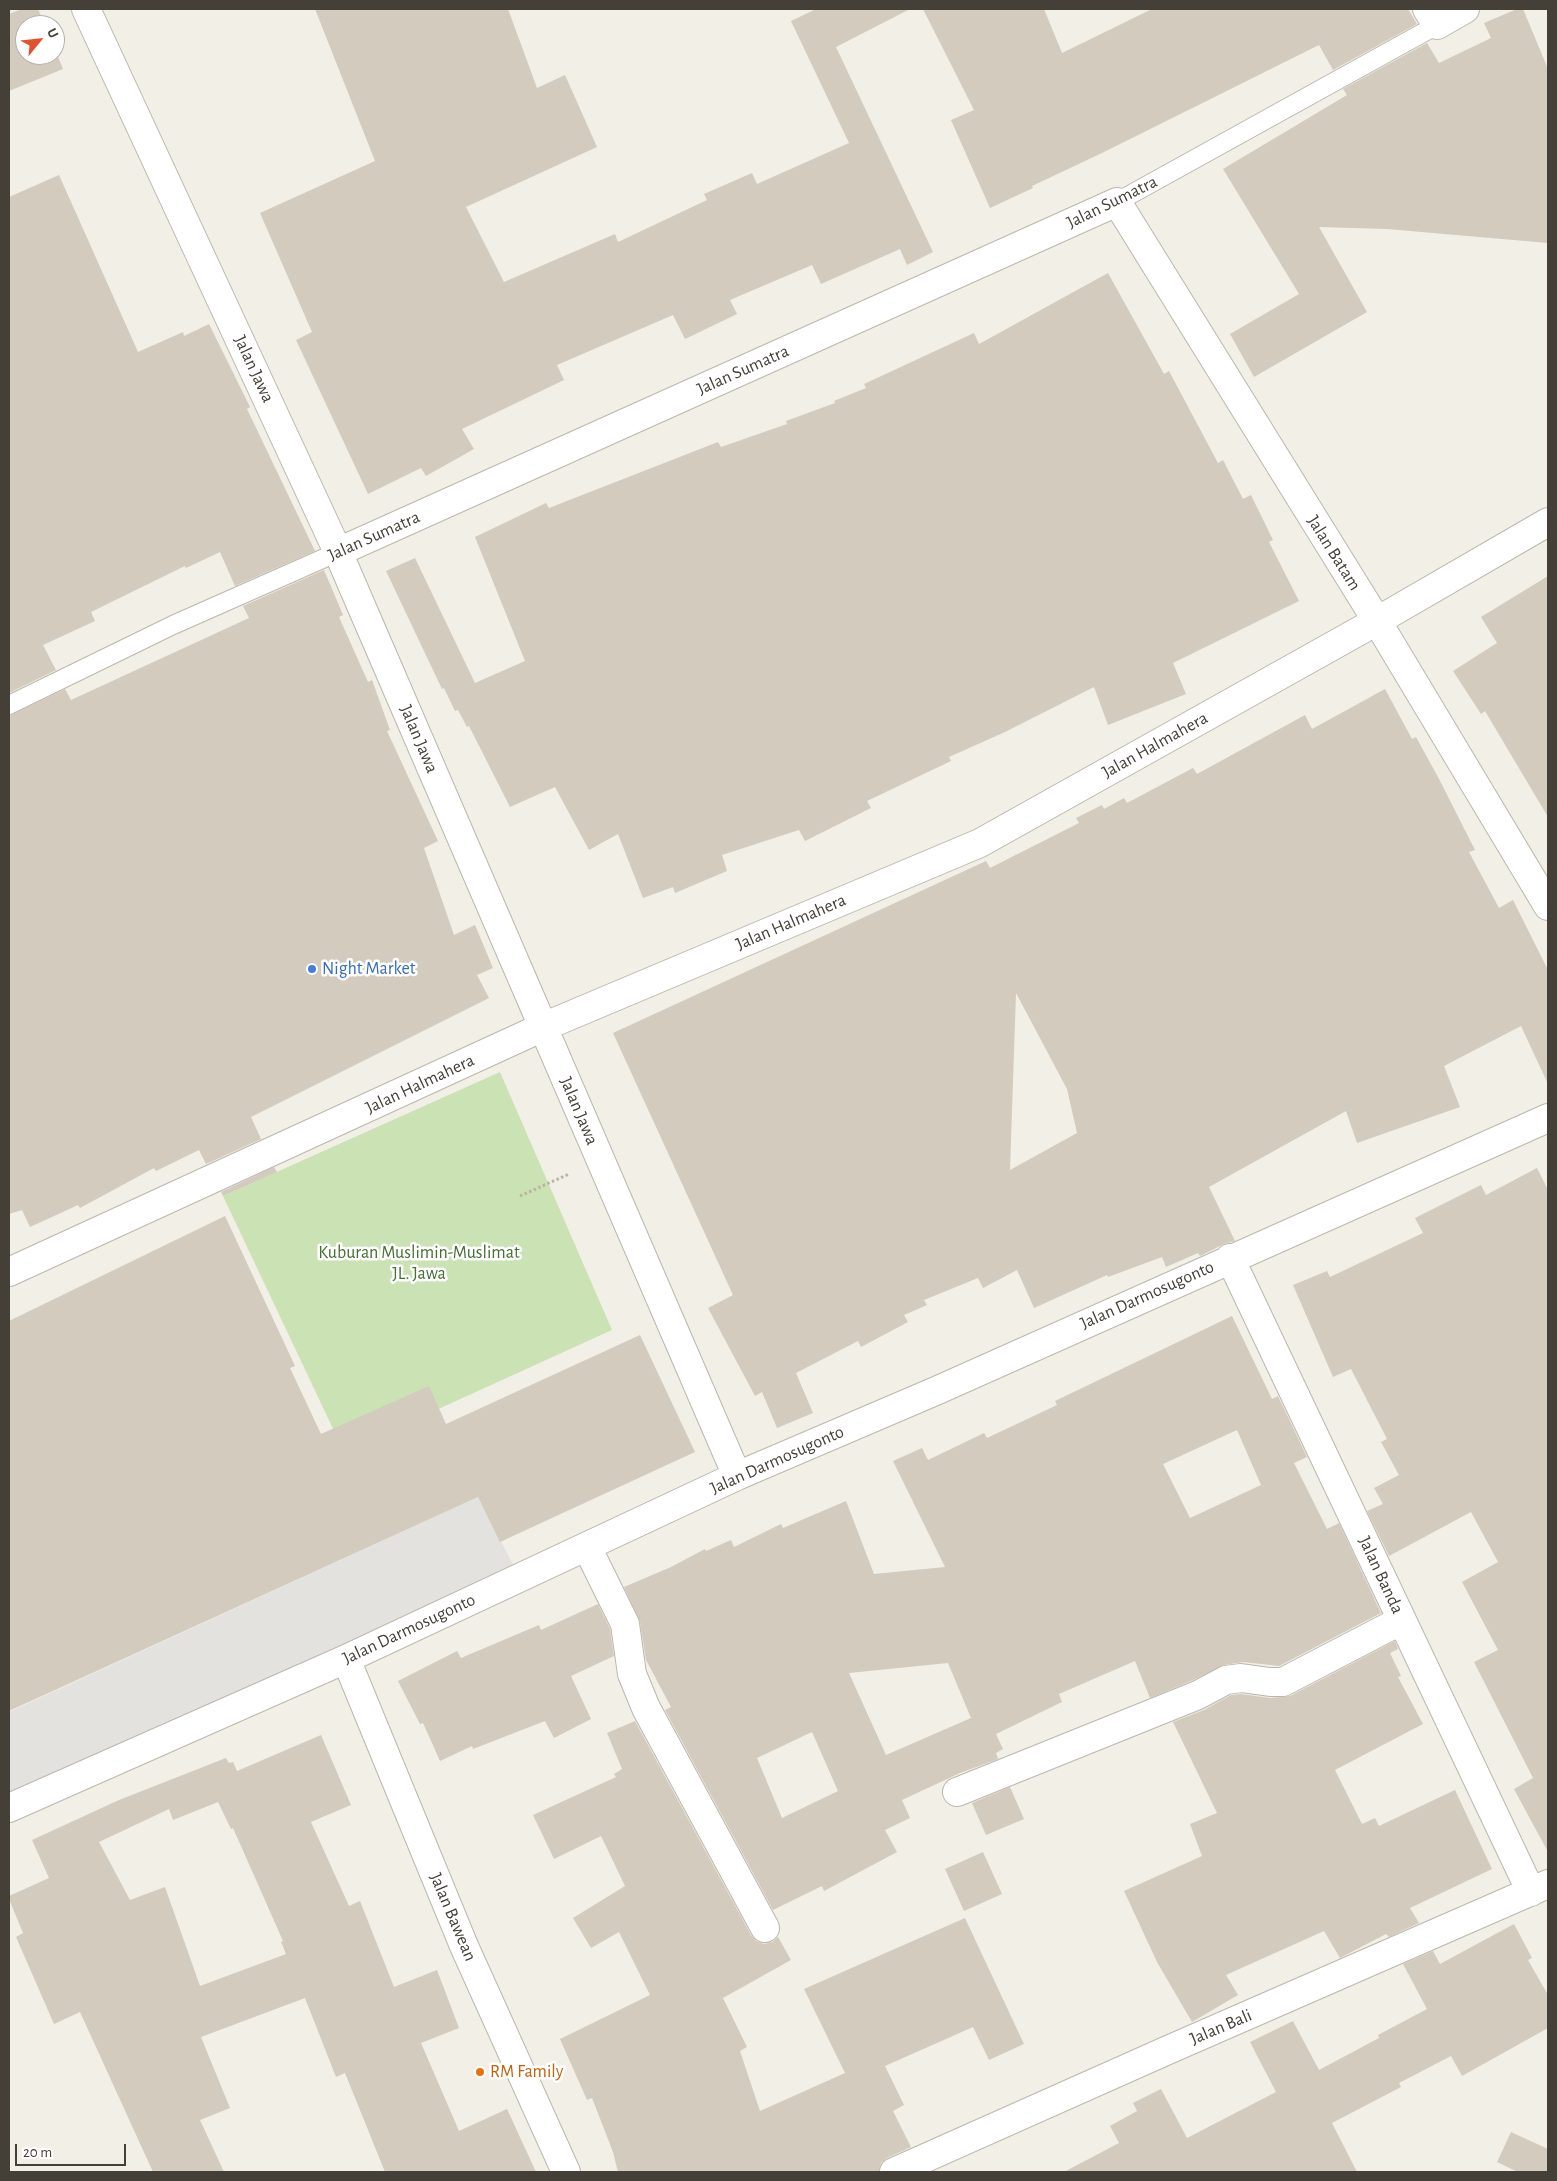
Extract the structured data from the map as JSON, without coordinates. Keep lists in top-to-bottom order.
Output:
{
  "streets": {
    "street": [
      "Jalan Sumatra",
      "Jalan Jawa",
      "Jalan Batam",
      "Jalan Halmahera",
      "Jalan Darmosugonto",
      "Jalan Banda",
      "Jalan Bawean",
      "Jalan Bali"
    ]
  },
  "crossings": [
    ["Jalan Sumatra", "Jalan Jawa"],
    ["Jalan Sumatra", "Jalan Batam"],
    ["Jalan Jawa", "Jalan Halmahera"],
    ["Jalan Jawa", "Jalan Darmosugonto"],
    ["Jalan Batam", "Jalan Halmahera"],
    ["Jalan Darmosugonto", "Jalan Banda"],
    ["Jalan Darmosugonto", "Jalan Bawean"],
    ["Jalan Banda", "Jalan Bali"]
  ],
  "parks": ["Kuburan Muslimin-Muslimat JL. Jawa"],
  "places": ["Night Market", "RM Family"],
  "scale_bar": "20 m",
  "north": "top right"
}
